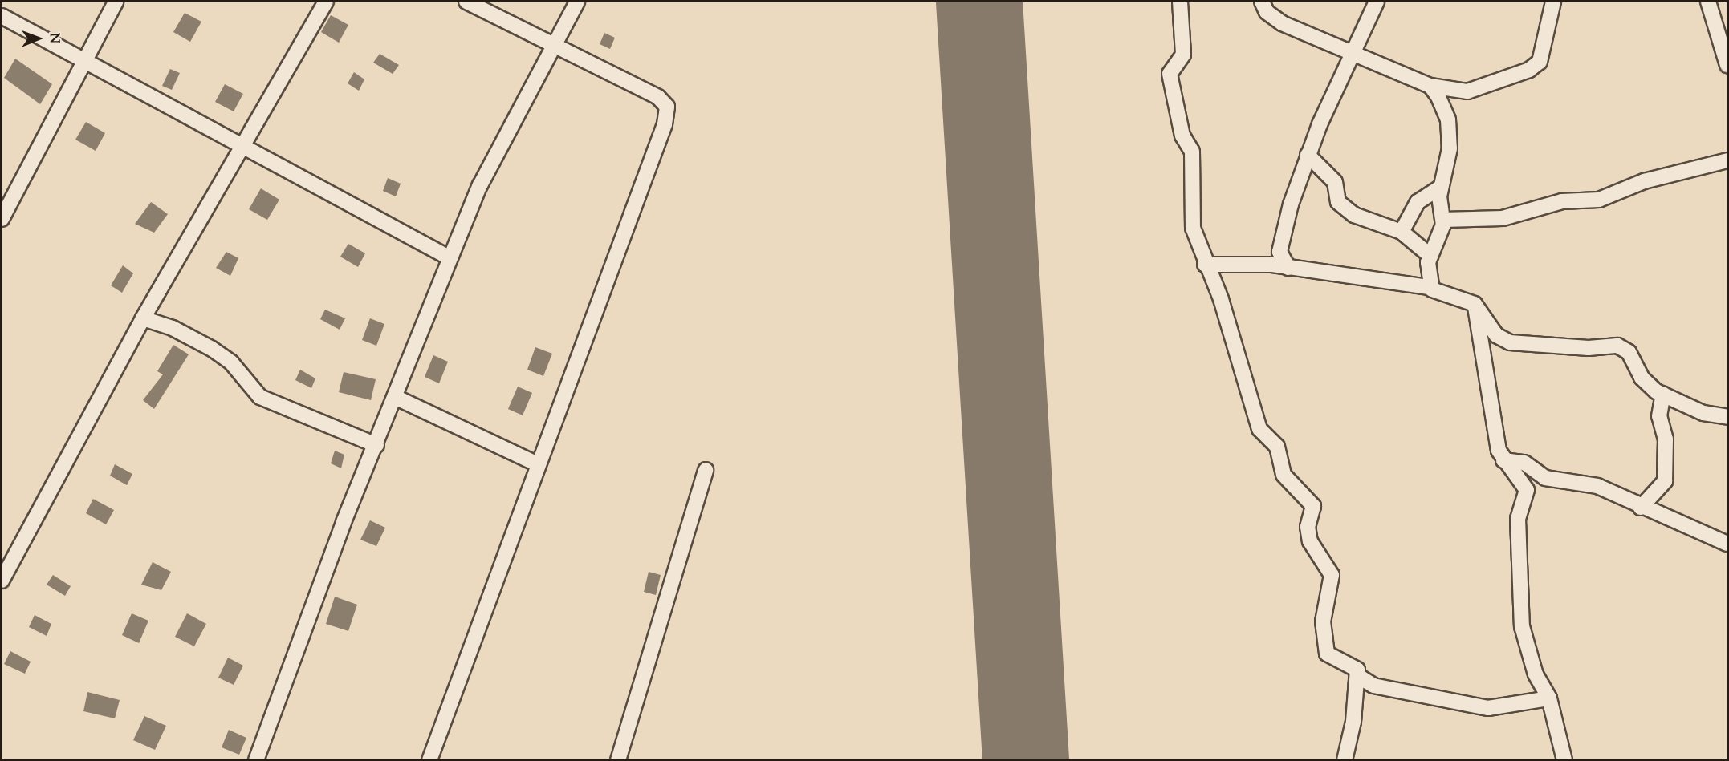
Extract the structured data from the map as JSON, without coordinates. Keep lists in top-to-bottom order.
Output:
{
  "north": "right"
}
